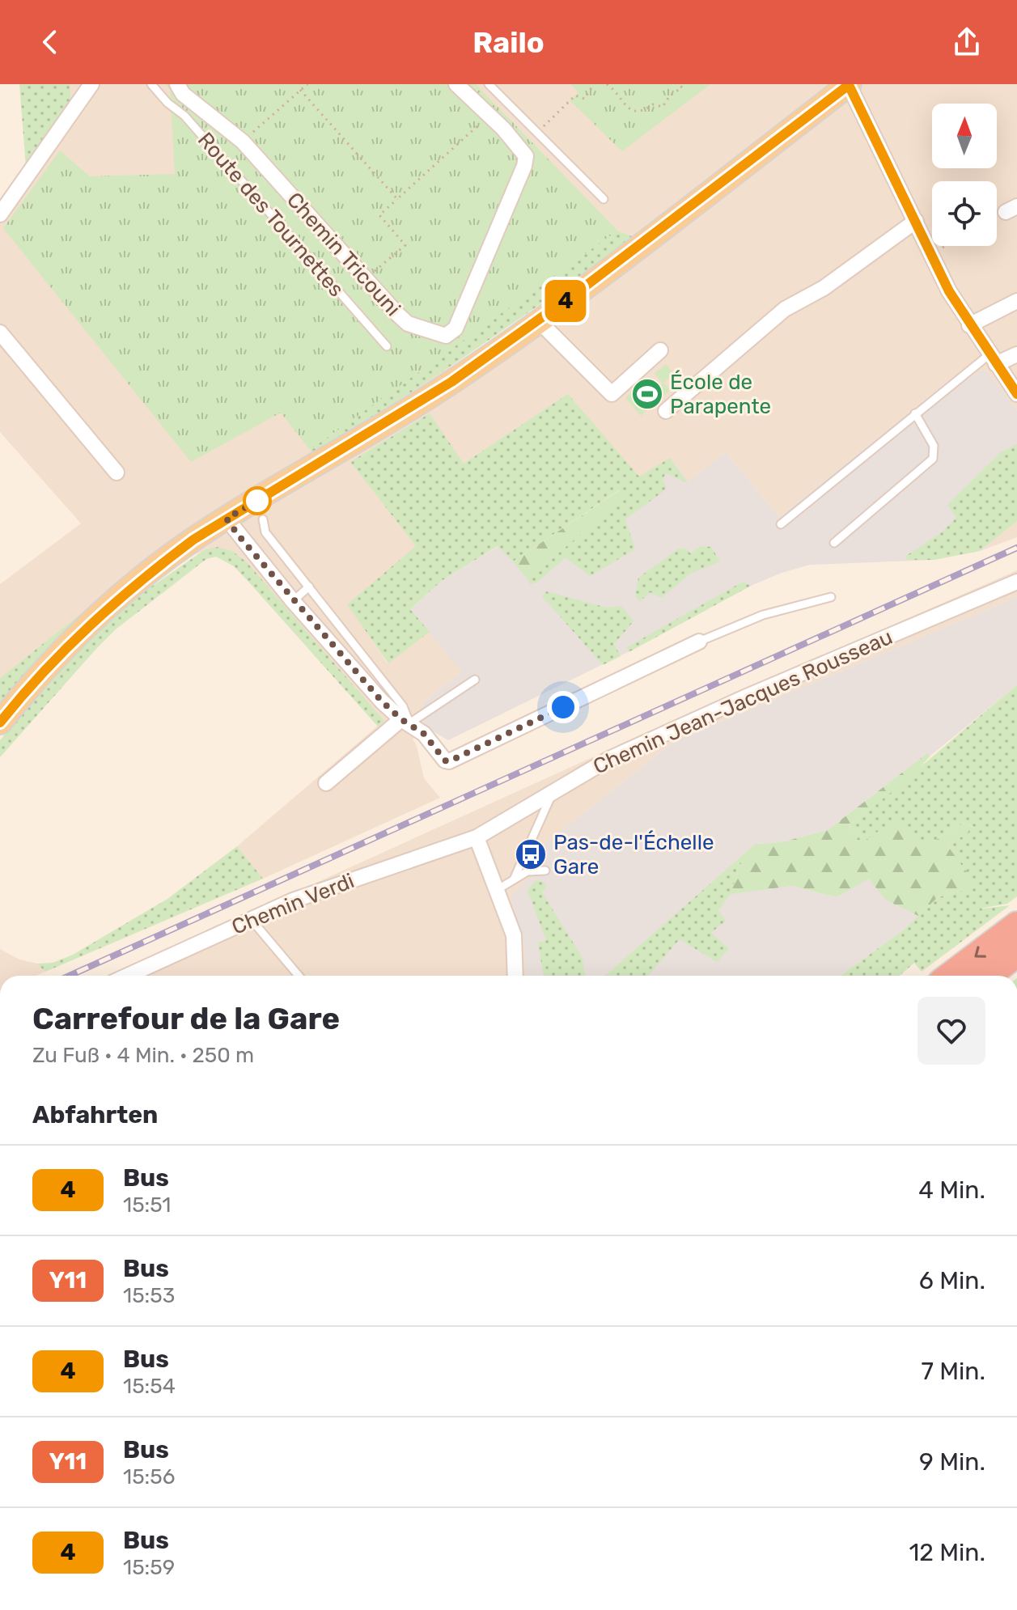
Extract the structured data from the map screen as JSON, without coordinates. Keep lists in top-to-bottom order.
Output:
{
  "streets": {
    "street": ["Chemin Tricouni", "Chemin Jean-Jacques Rousseau", "Chemin Verdi"],
    "lane": ["Route des Tournettes"]
  },
  "crossings": [
    ["Chemin Jean-Jacques Rousseau", "Chemin Verdi"]
  ],
  "places": {
    "sports": ["École de Parapente"],
    "bus stop": ["Pas-de-l'Échelle Gare"]
  },
  "lines": ["bus line 4"],
  "north": "top",
  "page": {
    "header": "Railo",
    "on_map": "4",
    "heading": [
      ["Carrefour de la Gare", "Zu Fuß · 4 Min. · 250 m"],
      "Abfahrten"
    ],
    "list": [
      {
        "mark": "4",
        "name": "Bus",
        "note": "15:51",
        "value": "4 Min."
      },
      {
        "mark": "Y11",
        "name": "Bus",
        "note": "15:53",
        "value": "6 Min."
      },
      {
        "mark": "4",
        "name": "Bus",
        "note": "15:54",
        "value": "7 Min."
      },
      {
        "mark": "Y11",
        "name": "Bus",
        "note": "15:56",
        "value": "9 Min."
      },
      {
        "mark": "4",
        "name": "Bus",
        "note": "15:59",
        "value": "12 Min."
      }
    ]
  }
}
